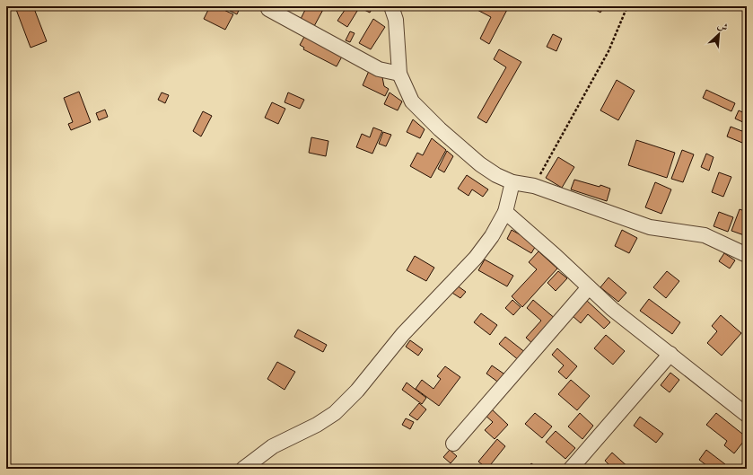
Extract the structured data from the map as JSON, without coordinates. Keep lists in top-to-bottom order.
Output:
{
  "north": "top right"
}
